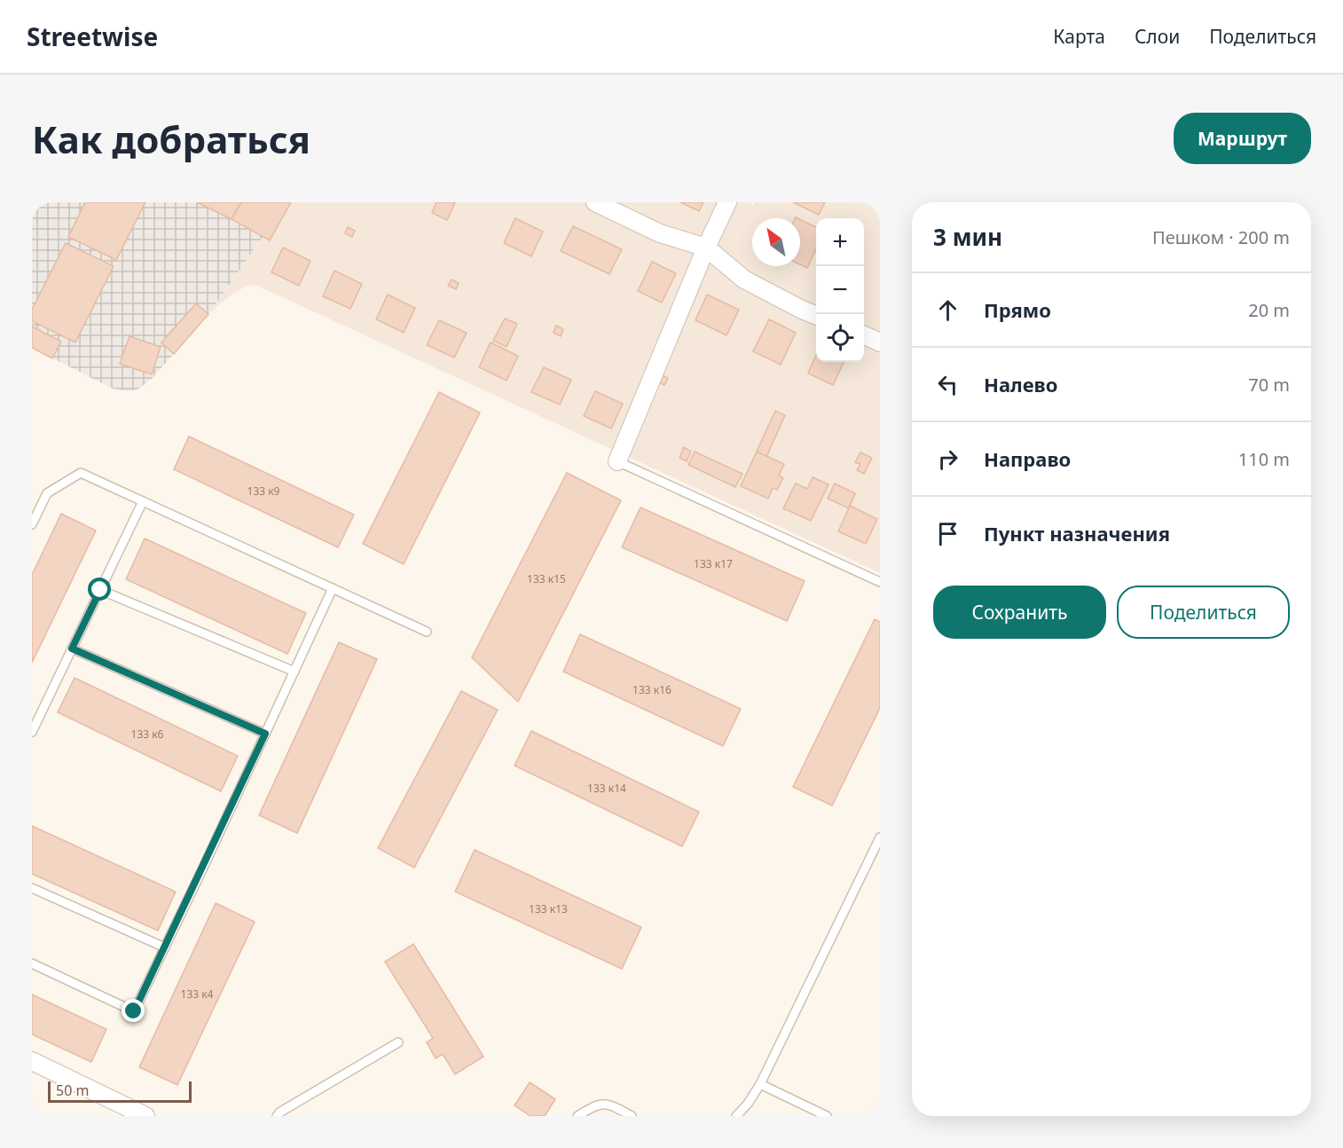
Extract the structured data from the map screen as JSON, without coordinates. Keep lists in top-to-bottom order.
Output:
{
  "house_numbers": [
    "133 к9",
    "133 к17",
    "133 к15",
    "133 к16",
    "133 к6",
    "133 к14",
    "133 к13",
    "133 к4"
  ],
  "scale_bar": "50 m",
  "north": "top left",
  "page": {
    "header": "Streetwise",
    "nav": ["Карта", "Слои", "Поделиться"],
    "buttons": [
      "Маршрут",
      ["Сохранить", "Поделиться"]
    ],
    "title": "Как добраться",
    "heading": ["3 мин", "Пешком · 200 m"],
    "map_buttons": ["+", "−"],
    "list": [
      ["Прямо", "20 m"],
      ["Налево", "70 m"],
      ["Направо", "110 m"],
      "Пункт назначения"
    ],
    "scale": "50 m"
  }
}
